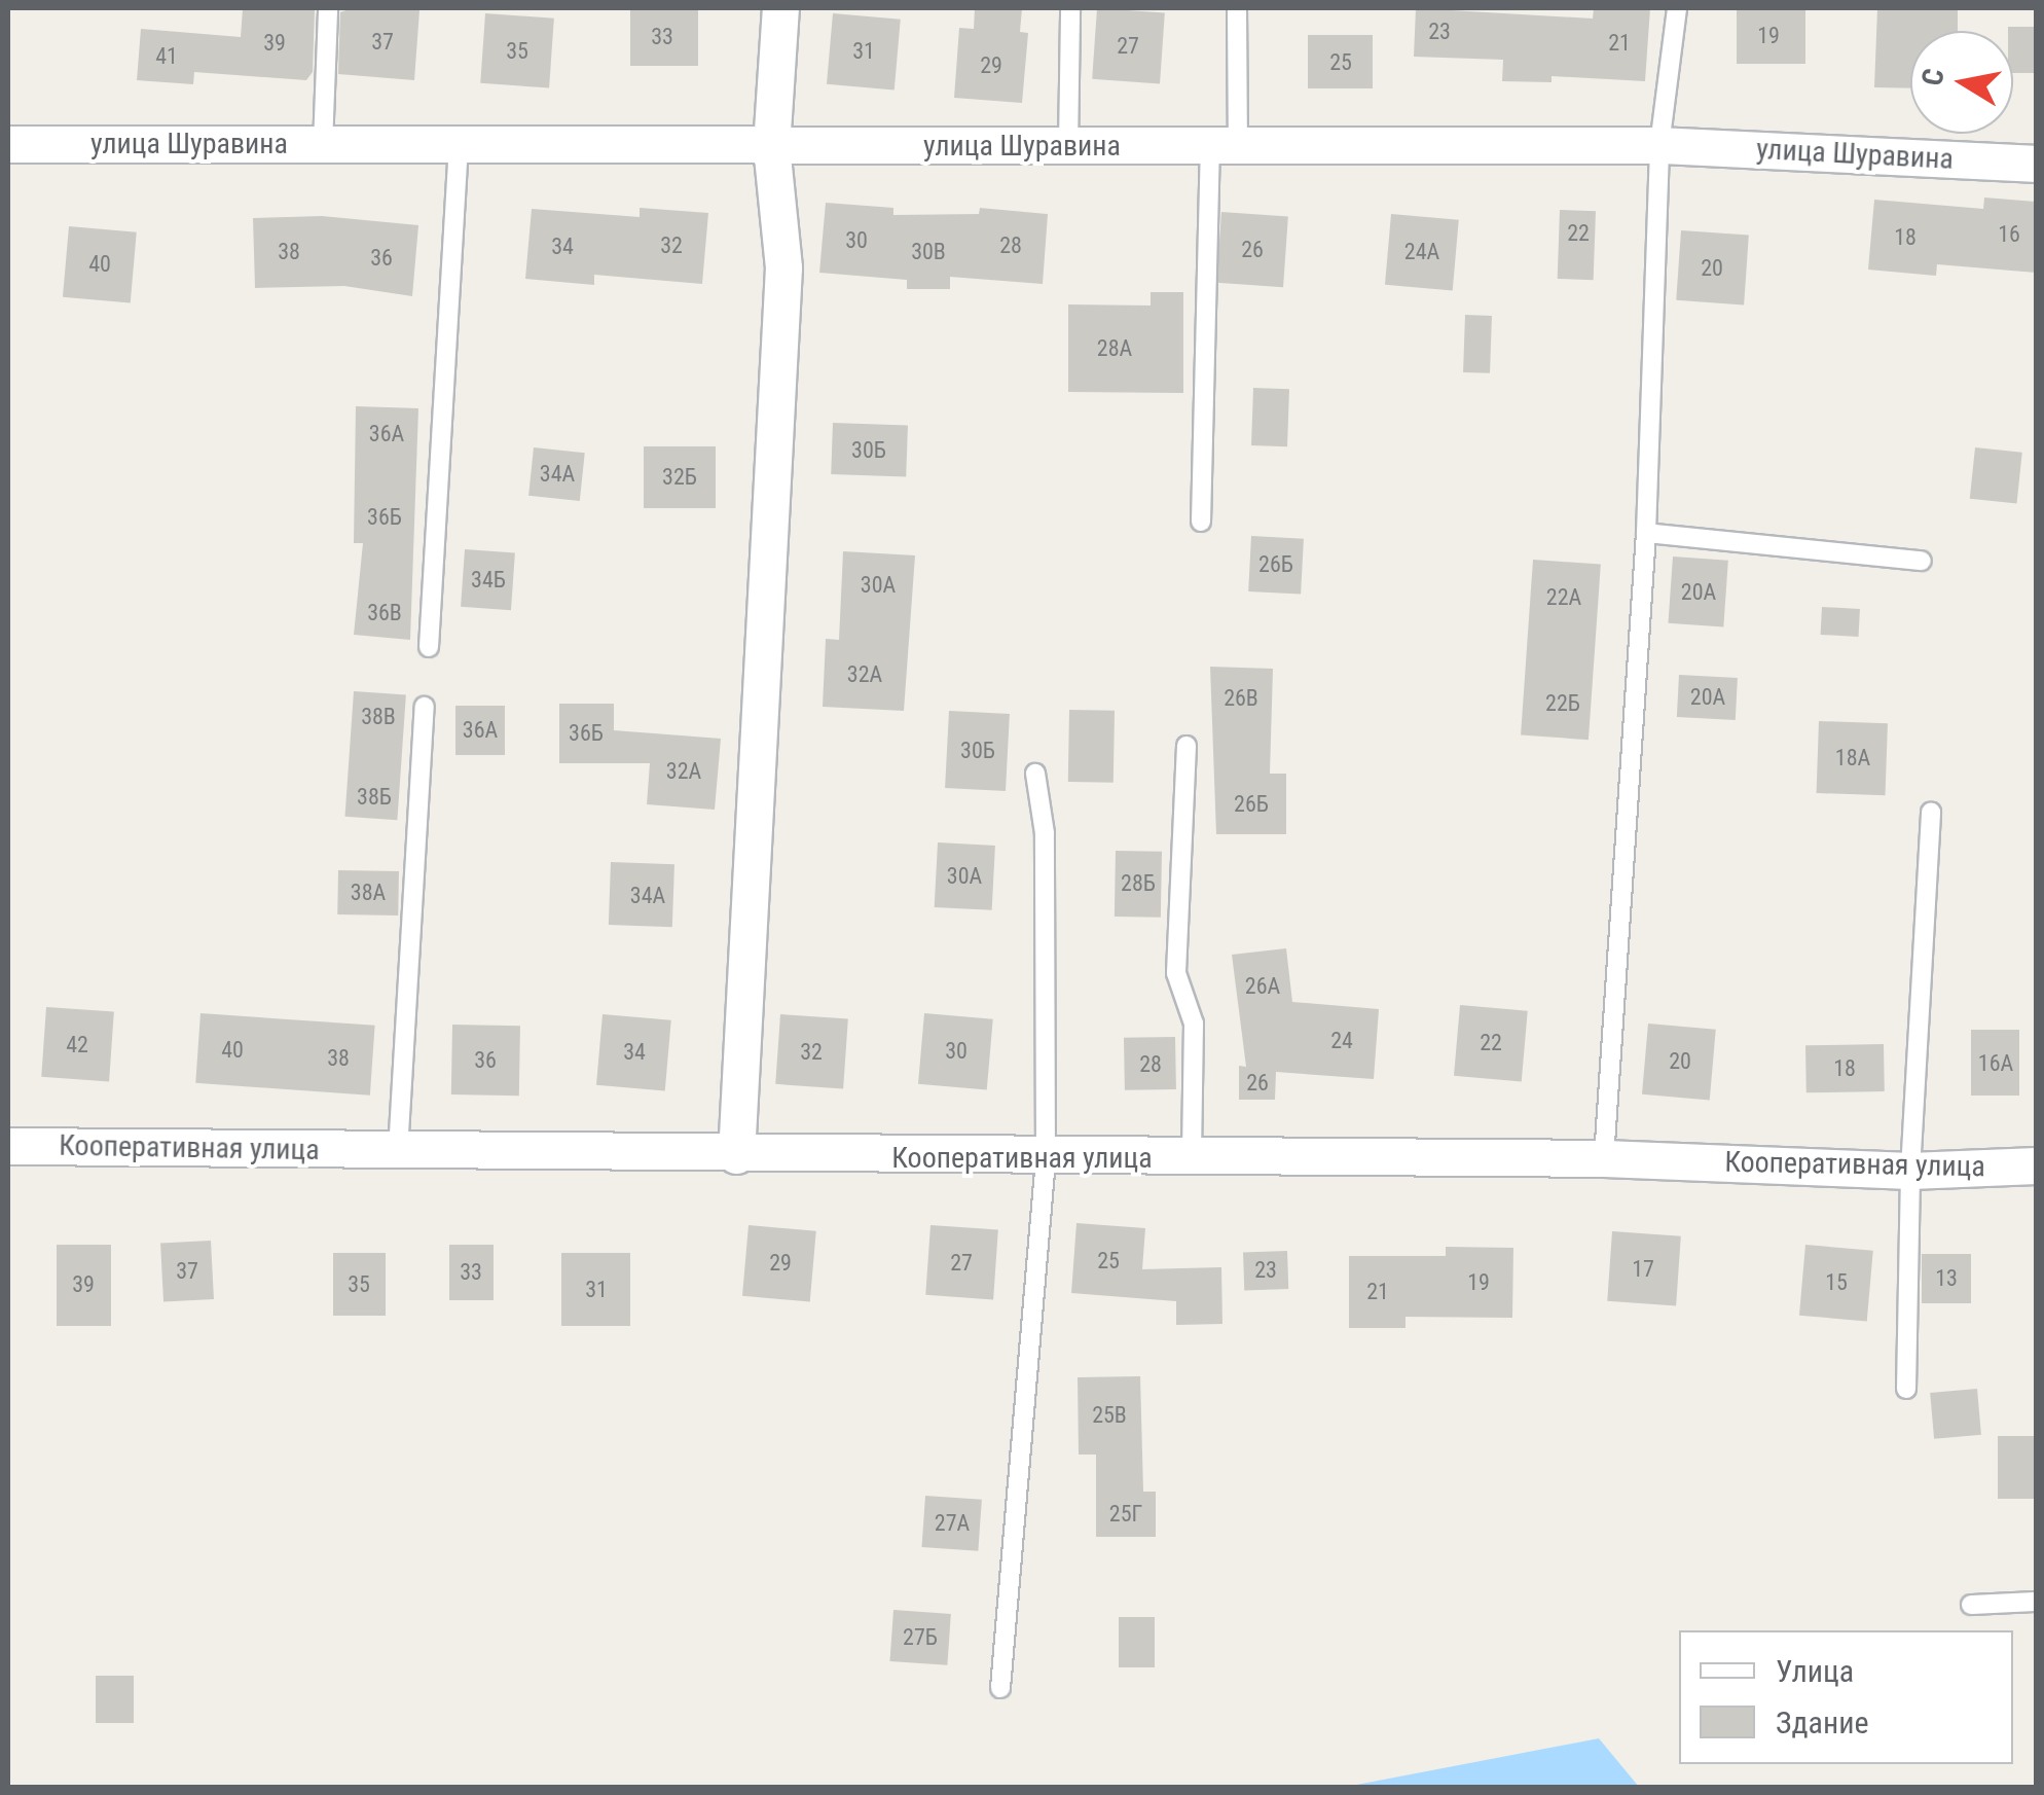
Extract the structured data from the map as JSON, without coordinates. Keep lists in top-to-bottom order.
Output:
{
  "streets": {
    "street": ["улица Шуравина", "Кооперативная улица"]
  },
  "house_numbers": [
    "23",
    "19",
    "33",
    "37",
    "39",
    "21",
    "27",
    "35",
    "31",
    "41",
    "25",
    "29",
    "22",
    "16",
    "18",
    "30",
    "32",
    "28",
    "34",
    "26",
    "38",
    "30В",
    "24А",
    "36",
    "40",
    "20",
    "28А",
    "36А",
    "30Б",
    "34А",
    "32Б",
    "36Б",
    "26Б",
    "34Б",
    "30А",
    "20А",
    "22А",
    "36В",
    "32А",
    "20А",
    "26В",
    "22Б",
    "38В",
    "36А",
    "36Б",
    "30Б",
    "18А",
    "32А",
    "38Б",
    "26Б",
    "30А",
    "28Б",
    "38А",
    "34А",
    "26А",
    "24",
    "22",
    "42",
    "40",
    "30",
    "34",
    "32",
    "38",
    "36",
    "20",
    "16А",
    "28",
    "18",
    "26",
    "25",
    "29",
    "27",
    "17",
    "23",
    "37",
    "33",
    "13",
    "19",
    "15",
    "39",
    "35",
    "31",
    "21",
    "25В",
    "25Г",
    "27А",
    "27Б"
  ],
  "legend": ["Улица", "Здание"],
  "north": "left"
}
